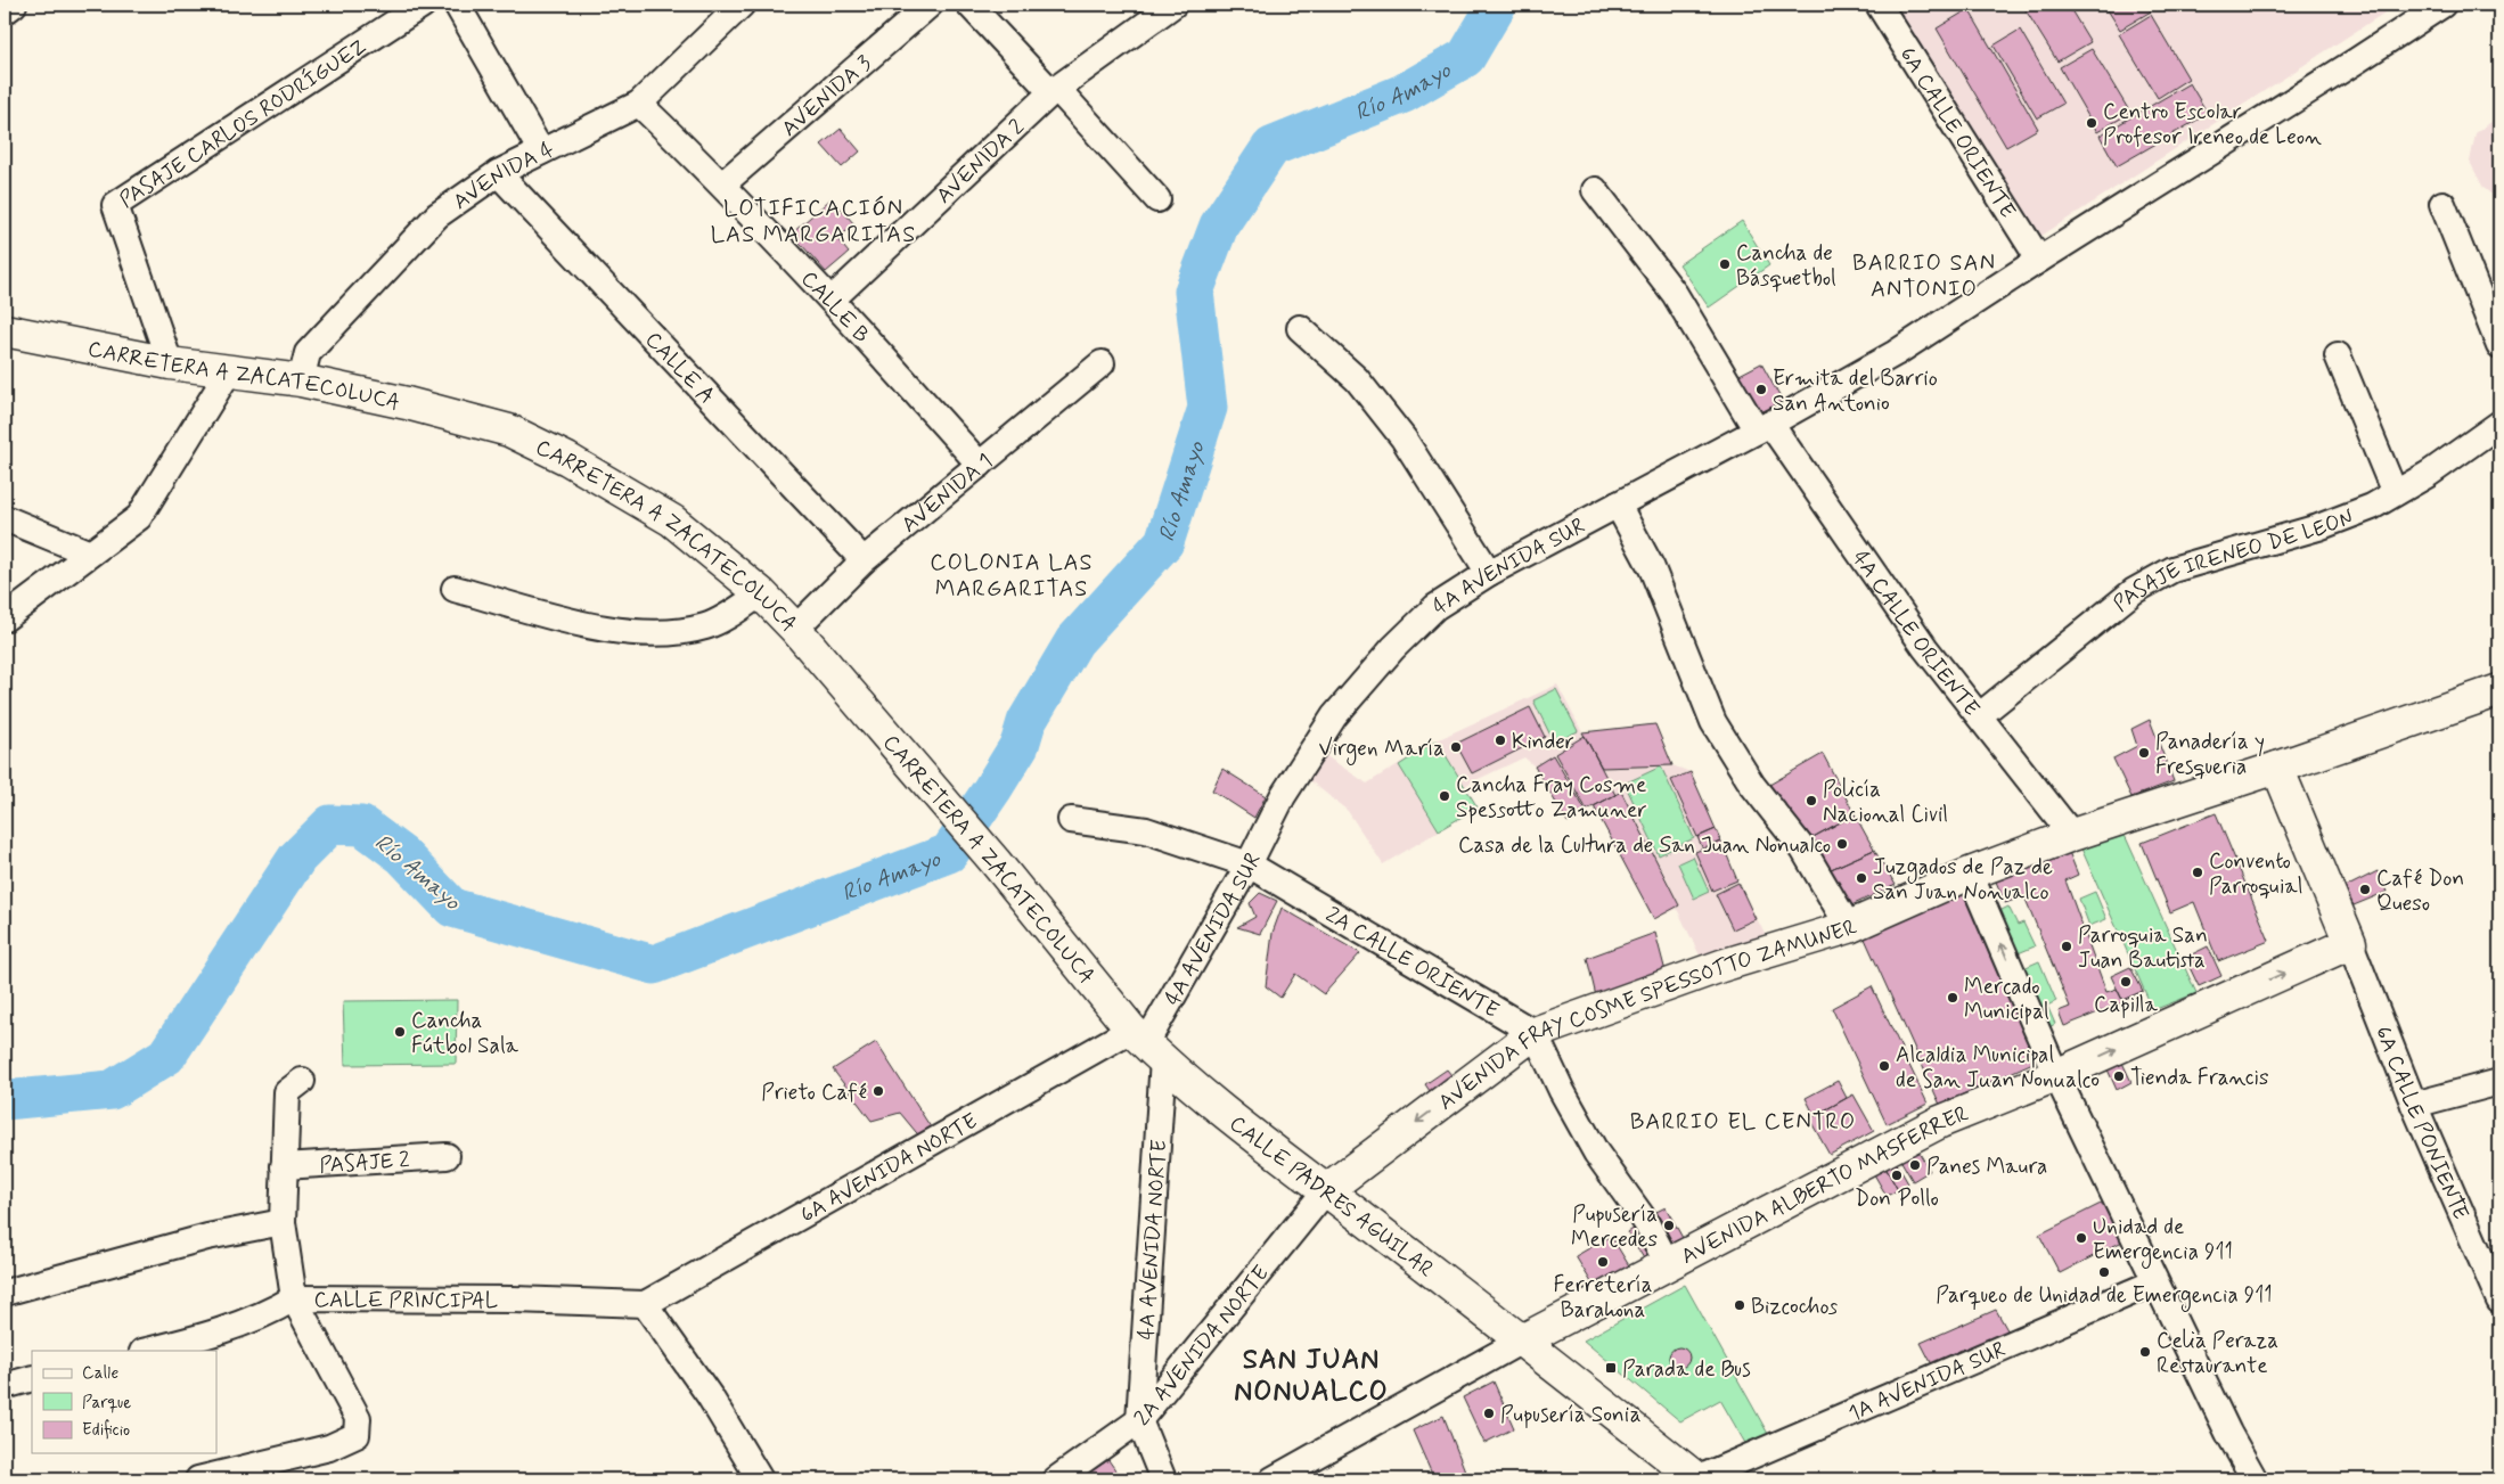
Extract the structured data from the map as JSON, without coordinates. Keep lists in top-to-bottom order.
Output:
{
  "streets": {
    "main road": [
      "CARRETERA A ZACATECOLUCA",
      "AVENIDA FRAY COSME SPESSOTTO ZAMUNER",
      "AVENIDA ALBERTO MASFERRER",
      "CALLE PADRES AGUILAR"
    ],
    "street": [
      "AVENIDA 3",
      "PASAJE CARLOS RODRÍGUEZ",
      "6A CALLE ORIENTE",
      "AVENIDA 2",
      "AVENIDA 4",
      "CALLE B",
      "CALLE A",
      "AVENIDA 1",
      "PASAJE IRENEO DE LEON",
      "4A AVENIDA SUR",
      "4A CALLE ORIENTE",
      "2A CALLE ORIENTE",
      "6A CALLE PONIENTE",
      "PASAJE 2",
      "6A AVENIDA NORTE",
      "4A AVENIDA NORTE",
      "CALLE PRINCIPAL",
      "2A AVENIDA NORTE",
      "1A AVENIDA SUR"
    ]
  },
  "crossings": [
    ["AVENIDA 3", "CALLE B"],
    ["PASAJE CARLOS RODRÍGUEZ", "CARRETERA A ZACATECOLUCA"],
    ["6A CALLE ORIENTE", "4A AVENIDA SUR"],
    ["AVENIDA 2", "CALLE B"],
    ["AVENIDA 4", "CALLE B"],
    ["AVENIDA 4", "CALLE A"],
    ["AVENIDA 4", "CARRETERA A ZACATECOLUCA"],
    ["CALLE B", "AVENIDA 1"],
    ["CALLE A", "AVENIDA 1"],
    ["CARRETERA A ZACATECOLUCA", "AVENIDA 1"],
    ["CARRETERA A ZACATECOLUCA", "4A AVENIDA SUR"],
    ["CARRETERA A ZACATECOLUCA", "6A AVENIDA NORTE"],
    ["CARRETERA A ZACATECOLUCA", "CALLE PADRES AGUILAR"],
    ["CARRETERA A ZACATECOLUCA", "4A AVENIDA NORTE"],
    ["PASAJE IRENEO DE LEON", "4A CALLE ORIENTE"],
    ["4A AVENIDA SUR", "4A CALLE ORIENTE"],
    ["4A AVENIDA SUR", "2A CALLE ORIENTE"],
    ["4A AVENIDA SUR", "6A AVENIDA NORTE"],
    ["4A AVENIDA SUR", "CALLE PADRES AGUILAR"],
    ["4A AVENIDA SUR", "4A AVENIDA NORTE"],
    ["4A CALLE ORIENTE", "AVENIDA FRAY COSME SPESSOTTO ZAMUNER"],
    ["2A CALLE ORIENTE", "AVENIDA FRAY COSME SPESSOTTO ZAMUNER"],
    ["AVENIDA FRAY COSME SPESSOTTO ZAMUNER", "CALLE PADRES AGUILAR"],
    ["AVENIDA FRAY COSME SPESSOTTO ZAMUNER", "2A AVENIDA NORTE"],
    ["6A CALLE PONIENTE", "AVENIDA ALBERTO MASFERRER"],
    ["6A AVENIDA NORTE", "CALLE PADRES AGUILAR"],
    ["6A AVENIDA NORTE", "4A AVENIDA NORTE"],
    ["6A AVENIDA NORTE", "CALLE PRINCIPAL"],
    ["AVENIDA ALBERTO MASFERRER", "CALLE PADRES AGUILAR"],
    ["CALLE PADRES AGUILAR", "4A AVENIDA NORTE"],
    ["CALLE PADRES AGUILAR", "2A AVENIDA NORTE"],
    ["CALLE PADRES AGUILAR", "1A AVENIDA SUR"],
    ["4A AVENIDA NORTE", "2A AVENIDA NORTE"]
  ],
  "districts": [
    "LOTIFICACIÓN LAS MARGARITAS",
    "BARRIO SAN ANTONIO",
    "COLONIA LAS MARGARITAS",
    "BARRIO EL CENTRO",
    "SAN JUAN NONUALCO"
  ],
  "water": ["Río Amayo"],
  "places": {
    "other": [
      "Centro Escolar Profesor Ireneo de Leon",
      "Cancha de Básquetbol",
      "Ermita del Barrio San Antonio",
      "Kinder",
      "Virgen María",
      "Panadería y Fresqueria",
      "Cancha Fray Cosme Spessotto Zamuner",
      "Policía Nacional Civil",
      "Casa de la Cultura de San Juan Nonualco",
      "Convento Parroquial",
      "Juzgados de Paz de San Juan Nonualco",
      "Café Don Queso",
      "Parroquia San Juan Bautista",
      "Capilla",
      "Mercado Municipal",
      "Cancha Fútbol Sala",
      "Alcaldia Municipal de San Juan Nonualco",
      "Tienda Francis",
      "Prieto Café",
      "Panes Maura",
      "Don Pollo",
      "Pupusería Mercedes",
      "Unidad de Emergencia 911",
      "Ferretería Barahona",
      "Parqueo de Unidad de Emergencia 911",
      "Bizcochos",
      "Celia Peraza Restaurante",
      "Pupusería Sonia"
    ],
    "transit": ["Parada de Bus"]
  },
  "legend": ["Calle", "Parque", "Edificio"]
}
